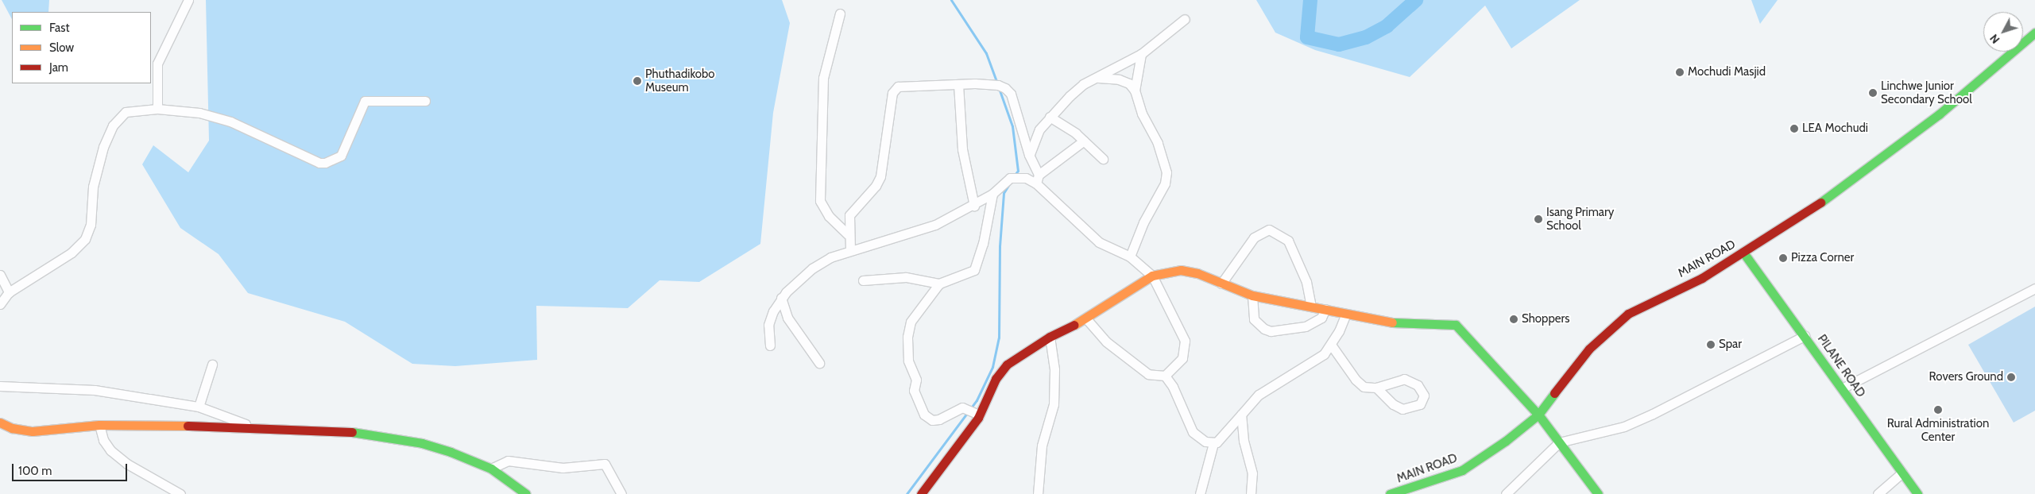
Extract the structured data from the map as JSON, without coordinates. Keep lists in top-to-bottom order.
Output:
{
  "streets": {
    "street": ["MAIN ROAD", "PILANE ROAD"]
  },
  "crossings": [
    ["MAIN ROAD", "PILANE ROAD"]
  ],
  "places": [
    "Mochudi Masjid",
    "Phuthadikobo Museum",
    "Linchwe Junior Secondary School",
    "LEA Mochudi",
    "Isang Primary School",
    "Pizza Corner",
    "Shoppers",
    "Spar",
    "Rovers Ground",
    "Rural Administration Center"
  ],
  "legend": ["Fast", "Slow", "Jam"],
  "scale_bar": "100 m",
  "north": "bottom left"
}
